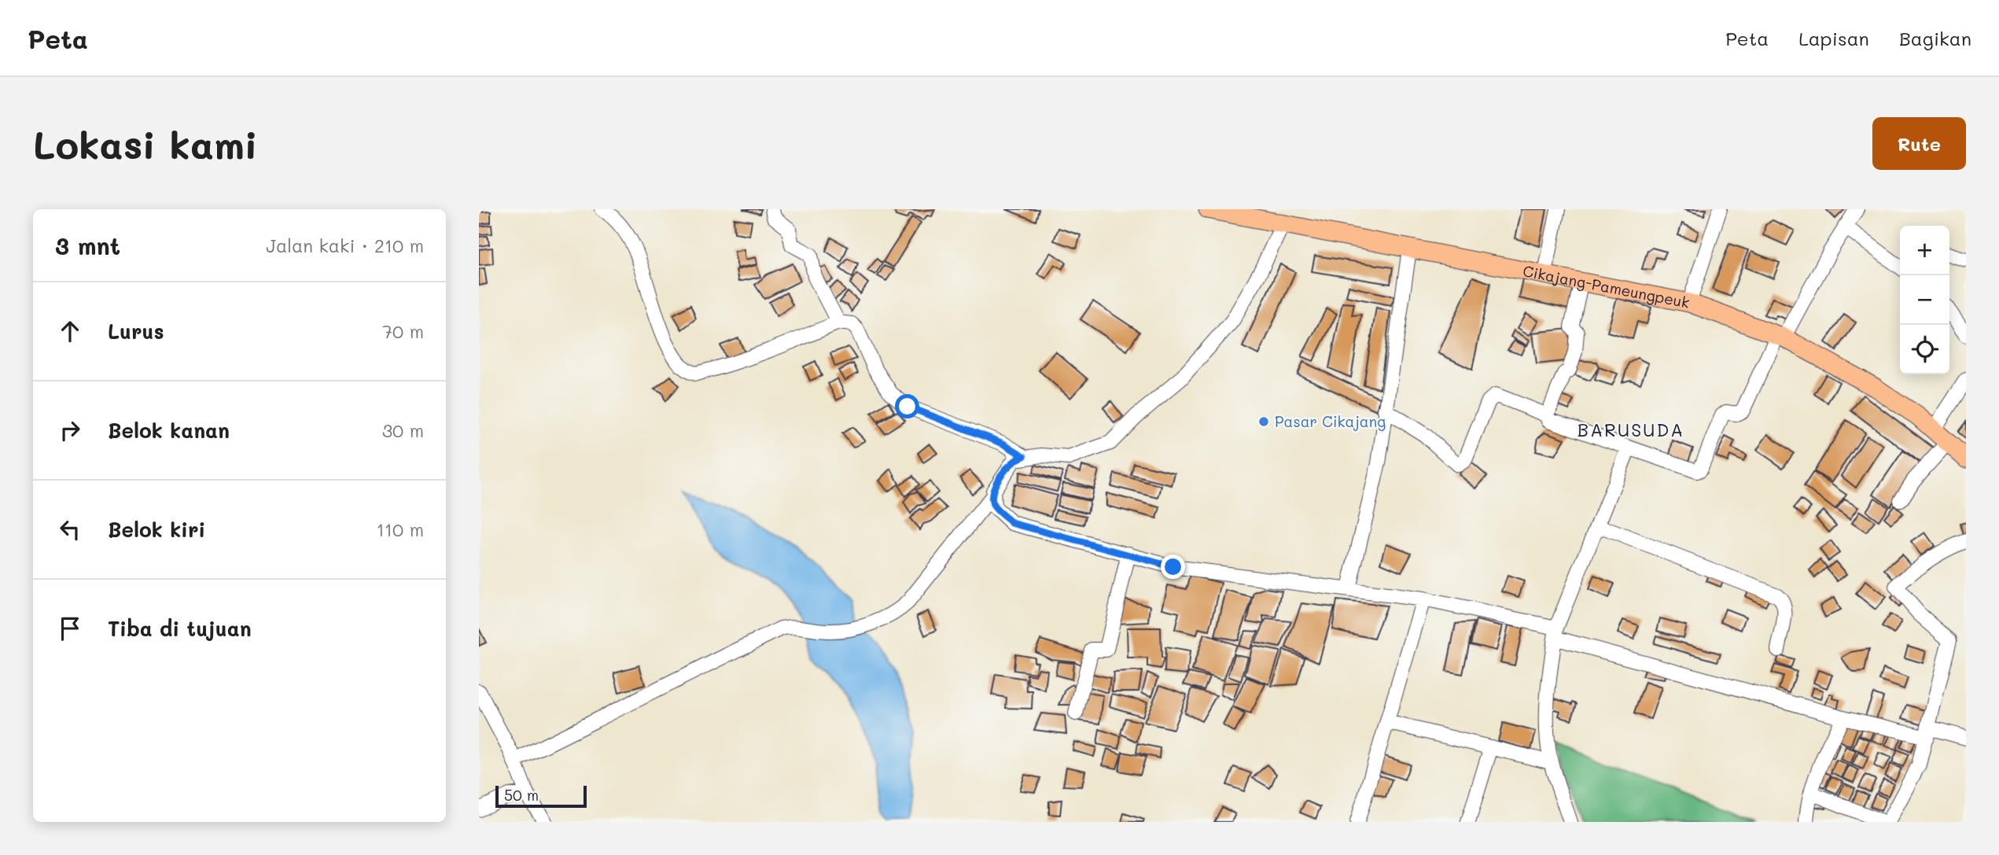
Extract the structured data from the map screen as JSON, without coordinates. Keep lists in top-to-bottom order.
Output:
{
  "streets": {
    "main road": ["Cikajang-Pameungpeuk"]
  },
  "districts": ["BARUSUDA"],
  "places": ["Pasar Cikajang"],
  "scale_bar": "50 m",
  "page": {
    "header": "Peta",
    "nav": ["Peta", "Lapisan", "Bagikan"],
    "buttons": "Rute",
    "title": "Lokasi kami",
    "heading": ["3 mnt", "Jalan kaki · 210 m"],
    "map_buttons": ["+", "−"],
    "list": [
      ["Lurus", "70 m"],
      ["Belok kanan", "30 m"],
      ["Belok kiri", "110 m"],
      "Tiba di tujuan"
    ],
    "scale": "50 m"
  }
}
